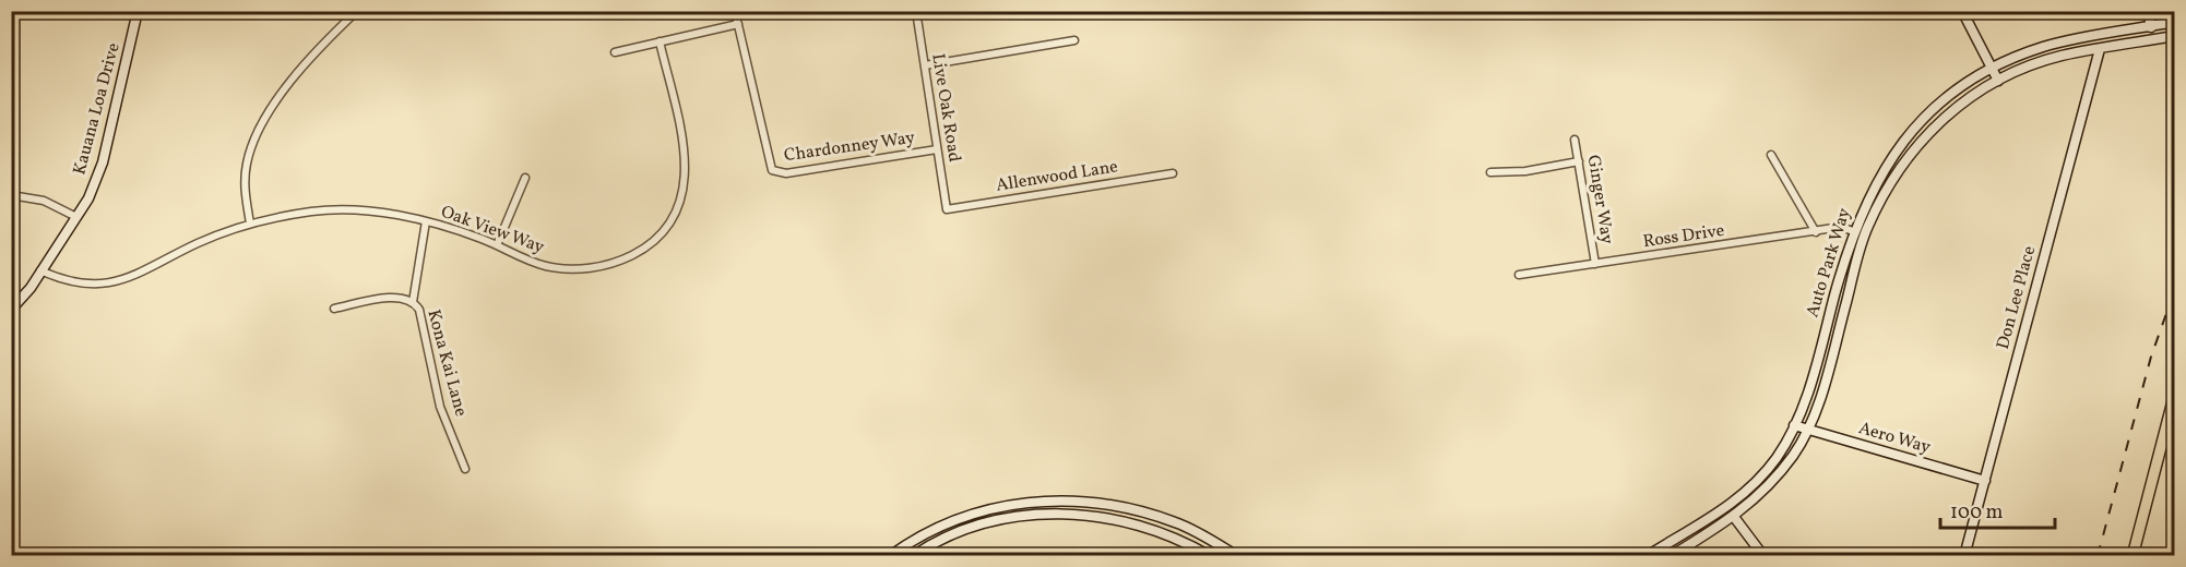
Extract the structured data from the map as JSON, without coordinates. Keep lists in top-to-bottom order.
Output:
{
  "streets": {
    "main road": [
      "Kauana Loa Drive",
      "Auto Park Way",
      "Don Lee Place",
      "Aero Way"
    ],
    "street": [
      "Live Oak Road",
      "Chardonney Way",
      "Allenwood Lane",
      "Ginger Way",
      "Oak View Way",
      "Ross Drive",
      "Kona Kai Lane"
    ]
  },
  "crossings": [
    ["Live Oak Road", "Chardonney Way"],
    ["Live Oak Road", "Allenwood Lane"],
    ["Kauana Loa Drive", "Oak View Way"],
    ["Ginger Way", "Ross Drive"],
    ["Oak View Way", "Kona Kai Lane"],
    ["Ross Drive", "Auto Park Way"],
    ["Auto Park Way", "Don Lee Place"],
    ["Auto Park Way", "Aero Way"],
    ["Don Lee Place", "Aero Way"]
  ],
  "scale_bar": "100 m"
}
